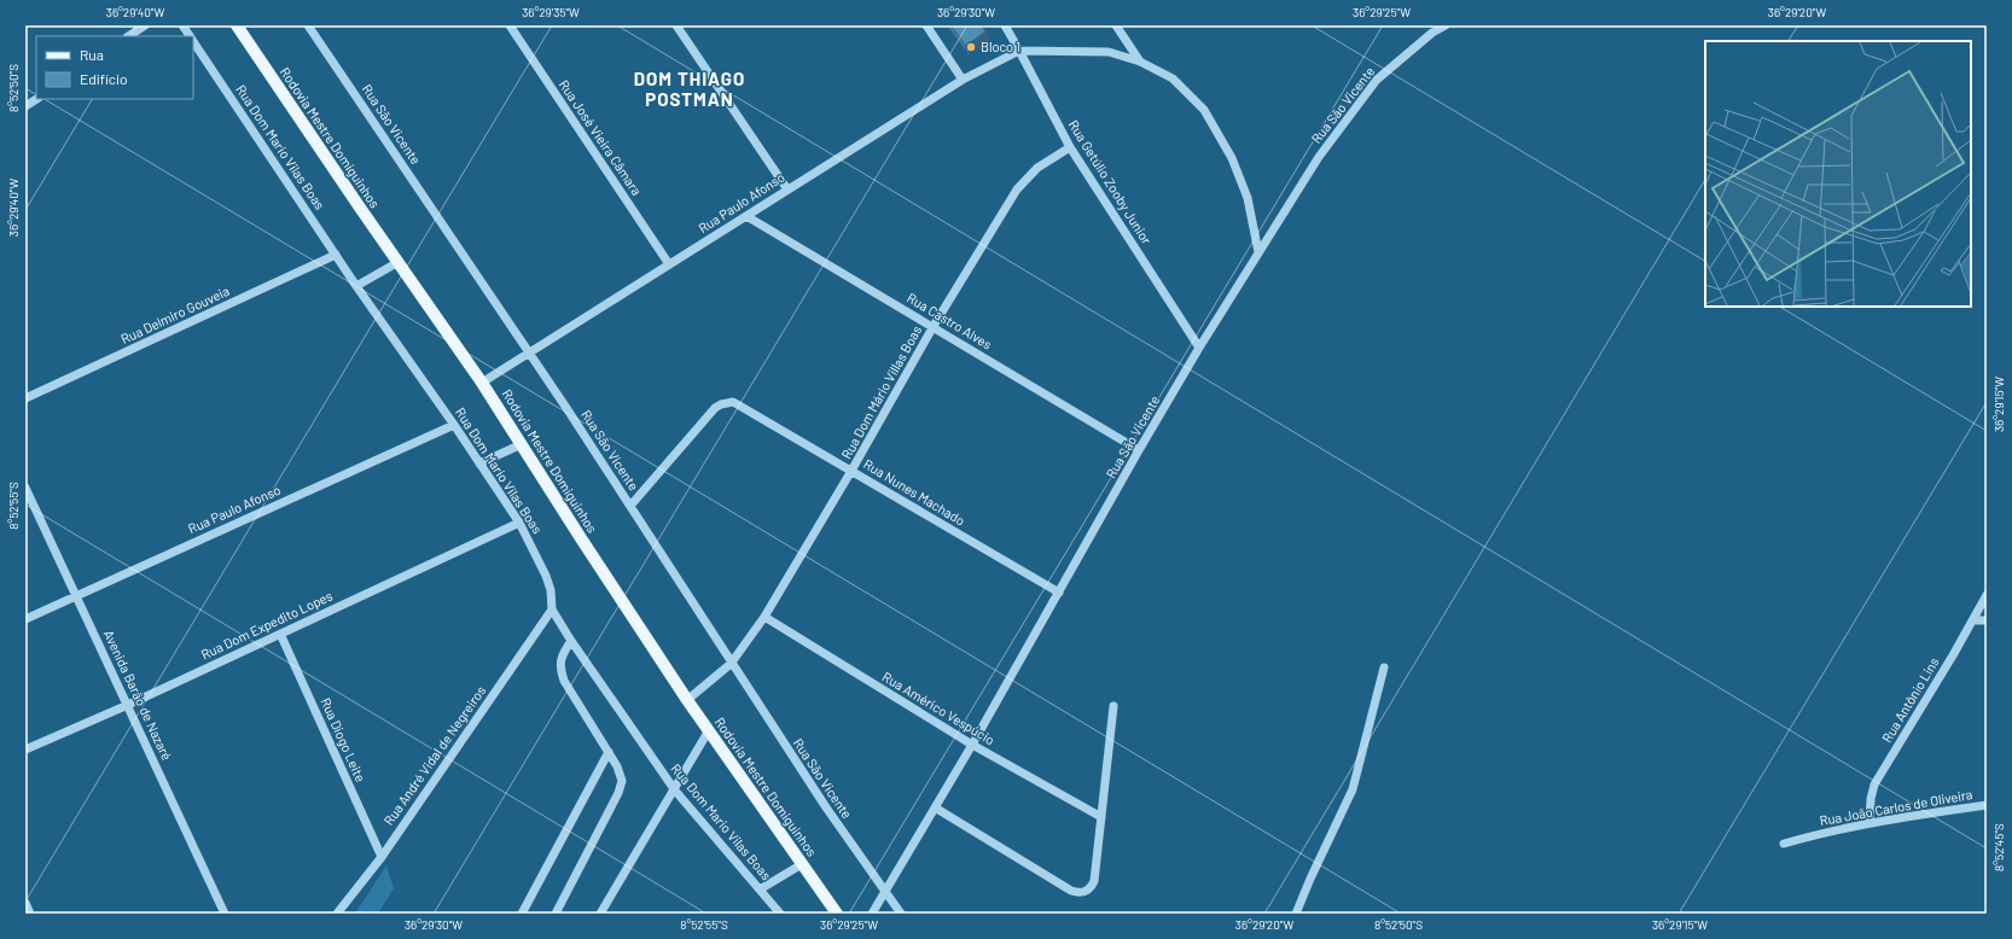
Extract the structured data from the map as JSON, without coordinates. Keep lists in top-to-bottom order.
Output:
{
  "streets": {
    "main road": ["Rodovia Mestre Domiguinhos"],
    "street": [
      "Rua São Vicente",
      "Rua José Vieira Câmara",
      "Rua Dom Mario Vilas Boas",
      "Rua Getúlio Zooby Junior",
      "Rua Paulo Afonso",
      "Rua Delmiro Gouveia",
      "Rua Castro Alves",
      "Rua Dom Mário Villas Boas",
      "Rua Nunes Machado",
      "Rua Dom Expedito Lopes",
      "Avenida Barão de Nazaré",
      "Rua Antônio Lins",
      "Rua Américo Vespúcio",
      "Rua Diogo Leite",
      "Rua André Vidal de Negreiros",
      "Rua João Carlos de Oliveira"
    ]
  },
  "crossings": [
    ["Rua São Vicente", "Rua Getúlio Zooby Junior"],
    ["Rua São Vicente", "Rua Paulo Afonso"],
    ["Rua São Vicente", "Rua Castro Alves"],
    ["Rua São Vicente", "Rua Dom Mário Villas Boas"],
    ["Rua São Vicente", "Rua Nunes Machado"],
    ["Rua São Vicente", "Rua Américo Vespúcio"],
    ["Rodovia Mestre Domiguinhos", "Rua Paulo Afonso"],
    ["Rodovia Mestre Domiguinhos", "Rua Dom Mário Villas Boas"],
    ["Rua José Vieira Câmara", "Rua Paulo Afonso"],
    ["Rua Dom Mario Vilas Boas", "Rua Paulo Afonso"],
    ["Rua Dom Mario Vilas Boas", "Rua Delmiro Gouveia"],
    ["Rua Dom Mario Vilas Boas", "Rua Dom Expedito Lopes"],
    ["Rua Dom Mario Vilas Boas", "Rua André Vidal de Negreiros"],
    ["Rua Getúlio Zooby Junior", "Rua Paulo Afonso"],
    ["Rua Getúlio Zooby Junior", "Rua Dom Mário Villas Boas"],
    ["Rua Paulo Afonso", "Rua Castro Alves"],
    ["Rua Paulo Afonso", "Avenida Barão de Nazaré"],
    ["Rua Castro Alves", "Rua Dom Mário Villas Boas"],
    ["Rua Dom Mário Villas Boas", "Rua Nunes Machado"],
    ["Rua Dom Mário Villas Boas", "Rua Américo Vespúcio"],
    ["Rua Dom Expedito Lopes", "Avenida Barão de Nazaré"],
    ["Rua Dom Expedito Lopes", "Rua Diogo Leite"],
    ["Rua Antônio Lins", "Rua João Carlos de Oliveira"],
    ["Rua Diogo Leite", "Rua André Vidal de Negreiros"]
  ],
  "districts": ["DOM THIAGO POSTMAN"],
  "places": ["Bloco 1"],
  "legend": ["Rua", "Edifício"],
  "coordinates": [
    "36°29'40\"W",
    "36°29'35\"W",
    "36°29'30\"W",
    "36°29'25\"W",
    "36°29'20\"W",
    "8°52'50\"S",
    "36°29'15\"W",
    "8°52'55\"S",
    "8°52'45\"S"
  ]
}
